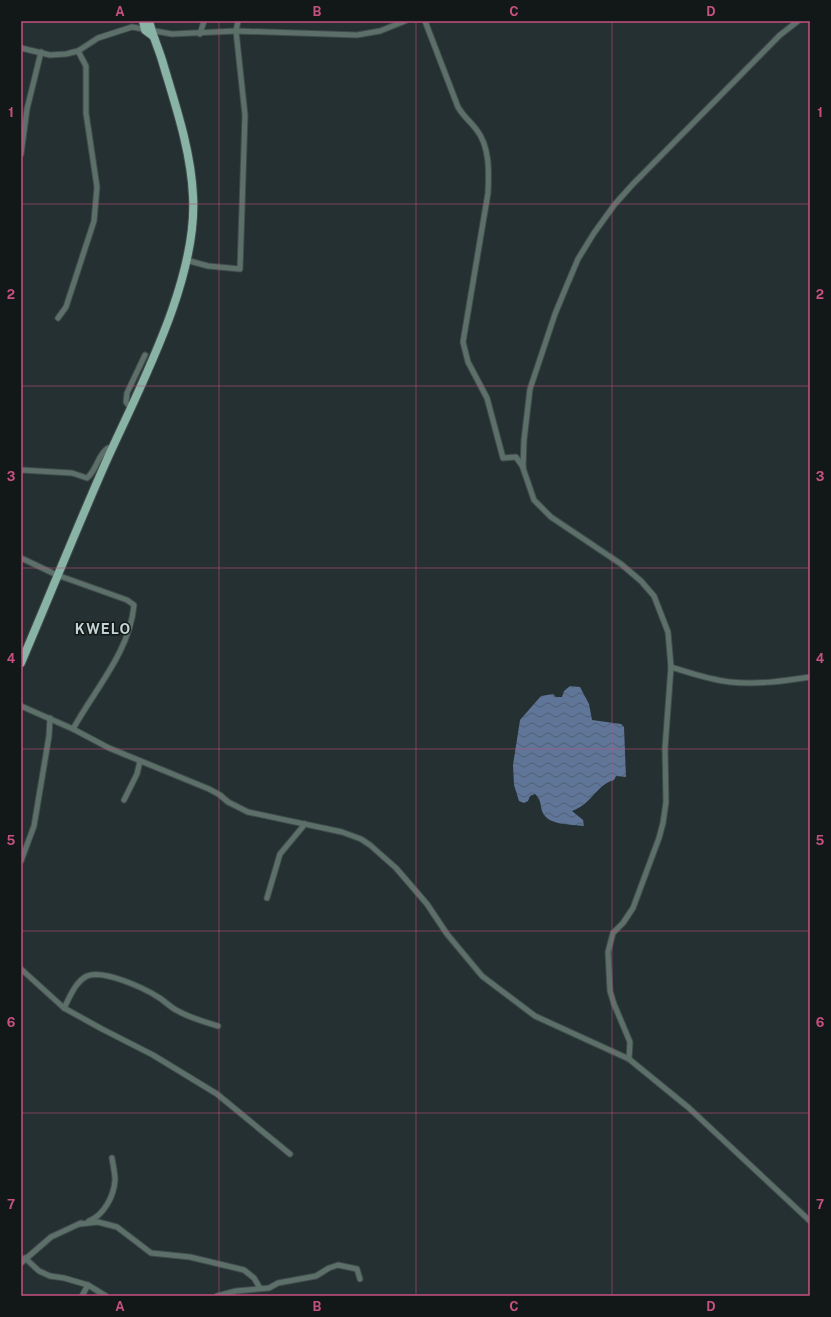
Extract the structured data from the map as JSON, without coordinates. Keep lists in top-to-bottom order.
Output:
{
  "districts": ["KWELO"],
  "grid": {
    "columns": [
      "A",
      "B",
      "C",
      "D"
    ],
    "rows": [
      "1",
      "2",
      "3",
      "4",
      "5",
      "6",
      "7"
    ]
  }
}
